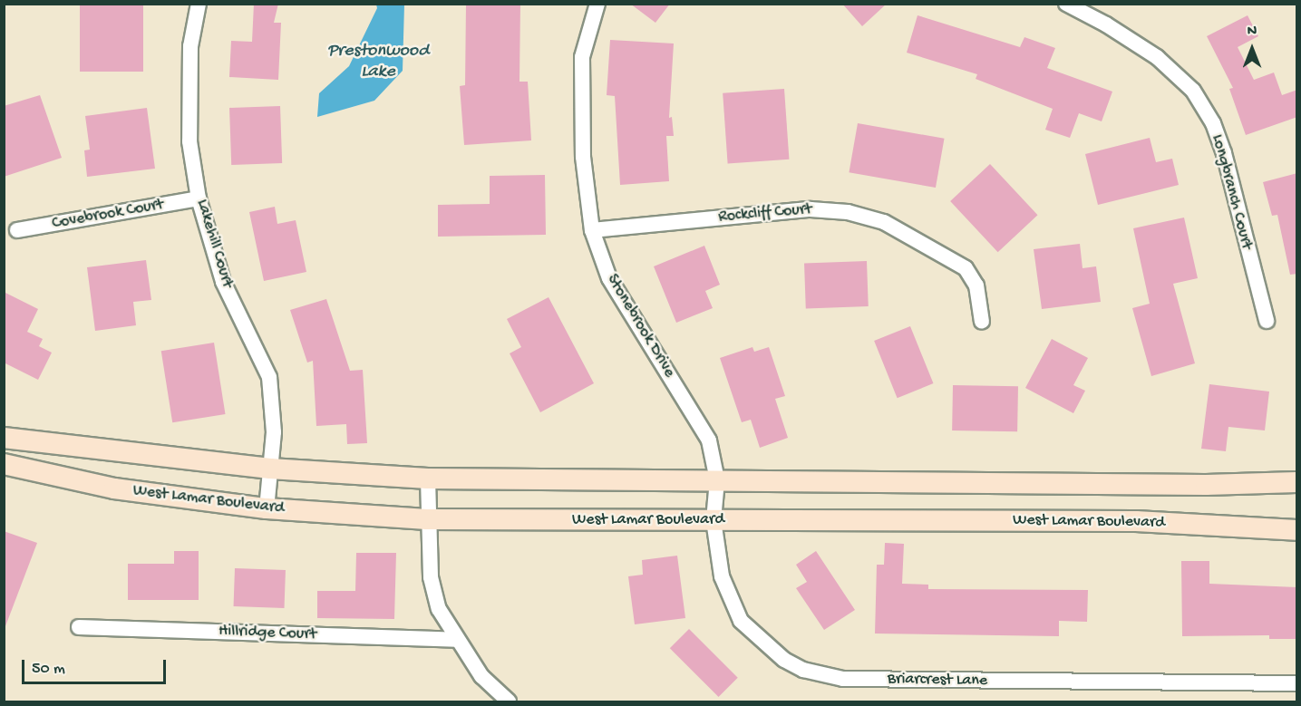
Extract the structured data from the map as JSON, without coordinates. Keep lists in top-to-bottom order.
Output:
{
  "streets": {
    "main road": ["West Lamar Boulevard"],
    "street": [
      "Longbranch Court",
      "Rockcliff Court",
      "Covebrook Court",
      "Lakehill Court",
      "Stonebrook Drive",
      "Hillridge Court",
      "Briarcrest Lane"
    ]
  },
  "crossings": [
    ["Rockcliff Court", "Stonebrook Drive"],
    ["Covebrook Court", "Lakehill Court"],
    ["Lakehill Court", "West Lamar Boulevard"],
    ["Stonebrook Drive", "Briarcrest Lane"],
    ["West Lamar Boulevard", "Briarcrest Lane"]
  ],
  "water": ["Prestonwood Lake"],
  "scale_bar": "50 m",
  "north": "top"
}
